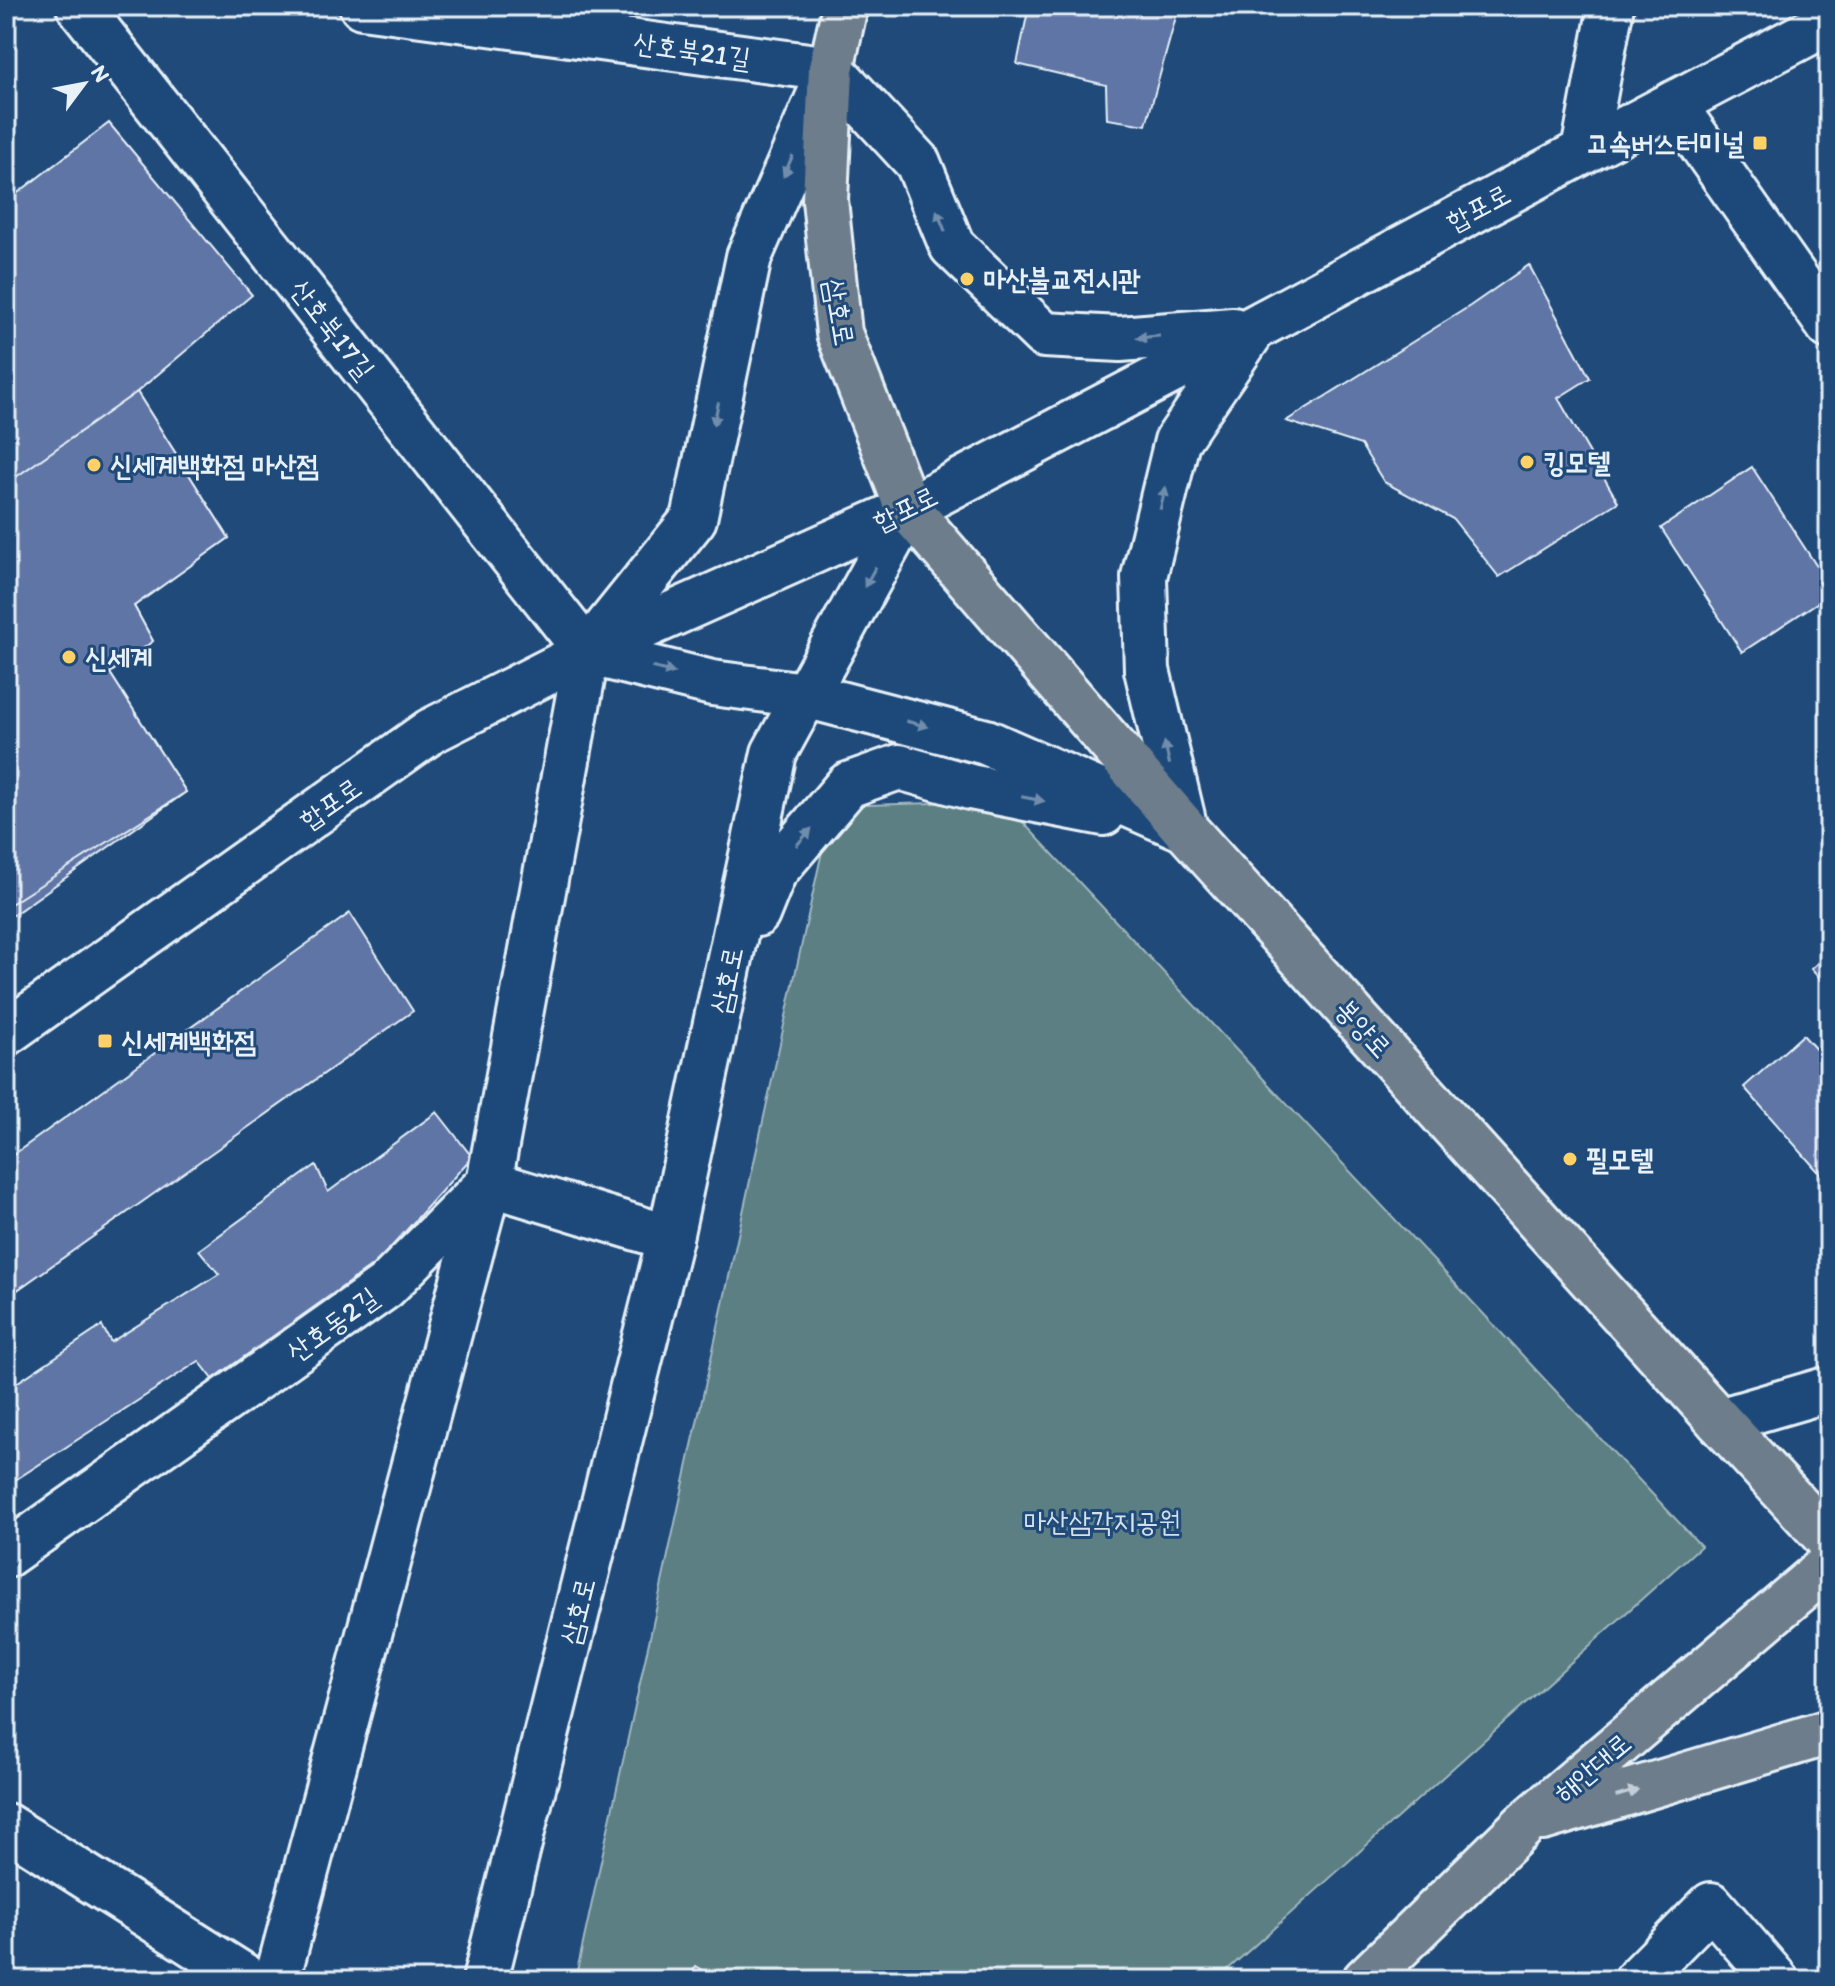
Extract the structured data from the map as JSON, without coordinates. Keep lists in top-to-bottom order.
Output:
{
  "streets": {
    "main road": [
      "산호북21길",
      "합포로",
      "삼호로",
      "산호북17길",
      "봉양로",
      "산호동2길",
      "해안대로"
    ]
  },
  "crossings": [
    ["산호북21길", "삼호로"],
    ["합포로", "삼호로"],
    ["합포로", "산호북17길"],
    ["합포로", "봉양로"],
    ["삼호로", "봉양로"]
  ],
  "parks": ["마산삼각지공원"],
  "places": {
    "transit": ["고속버스터미널", "신세계백화점"],
    "other": [
      "마산불교전시관",
      "킹모텔",
      "신세계백화점 마산점",
      "신세계",
      "필모텔"
    ]
  },
  "north": "top right"
}
